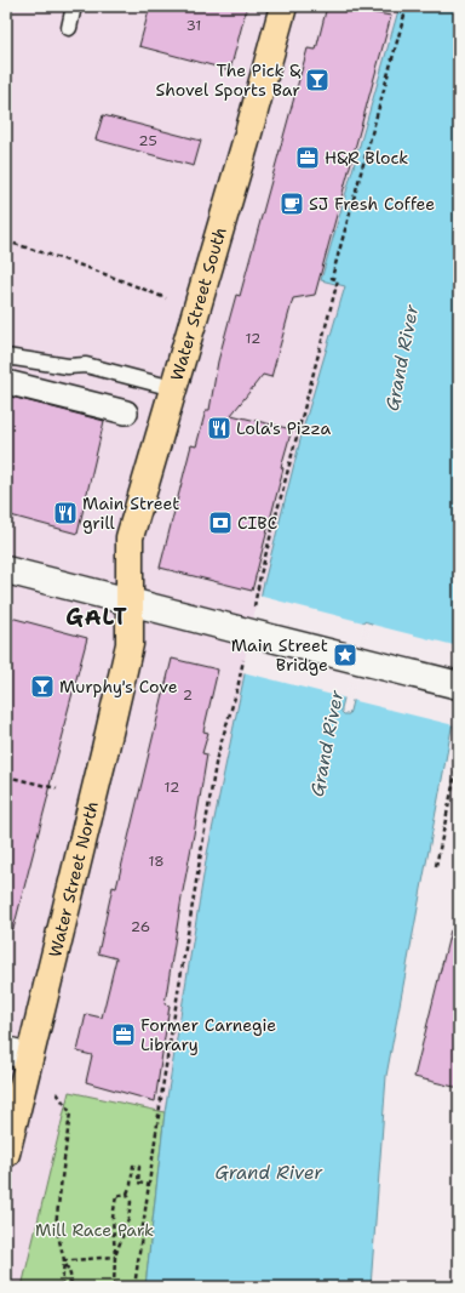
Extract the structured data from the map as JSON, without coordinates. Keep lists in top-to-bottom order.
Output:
{
  "streets": {
    "main road": ["Water Street South", "Water Street North"]
  },
  "crossings": [
    ["Water Street South", "Water Street North"]
  ],
  "districts": ["GALT"],
  "water": ["Grand River"],
  "parks": ["Mill Race Park"],
  "places": {
    "bar": ["The Pick & Shovel Sports Bar", "Murphy's Cove"],
    "office": ["H&R Block", "Former Carnegie Library"],
    "cafe": ["SJ Fresh Coffee"],
    "restaurant": ["Lola's Pizza", "Main Street grill"],
    "bank": ["CIBC"],
    "place": ["Main Street Bridge"]
  },
  "house_numbers": [
    "31",
    "25",
    "12",
    "2",
    "12",
    "18",
    "26"
  ]
}
